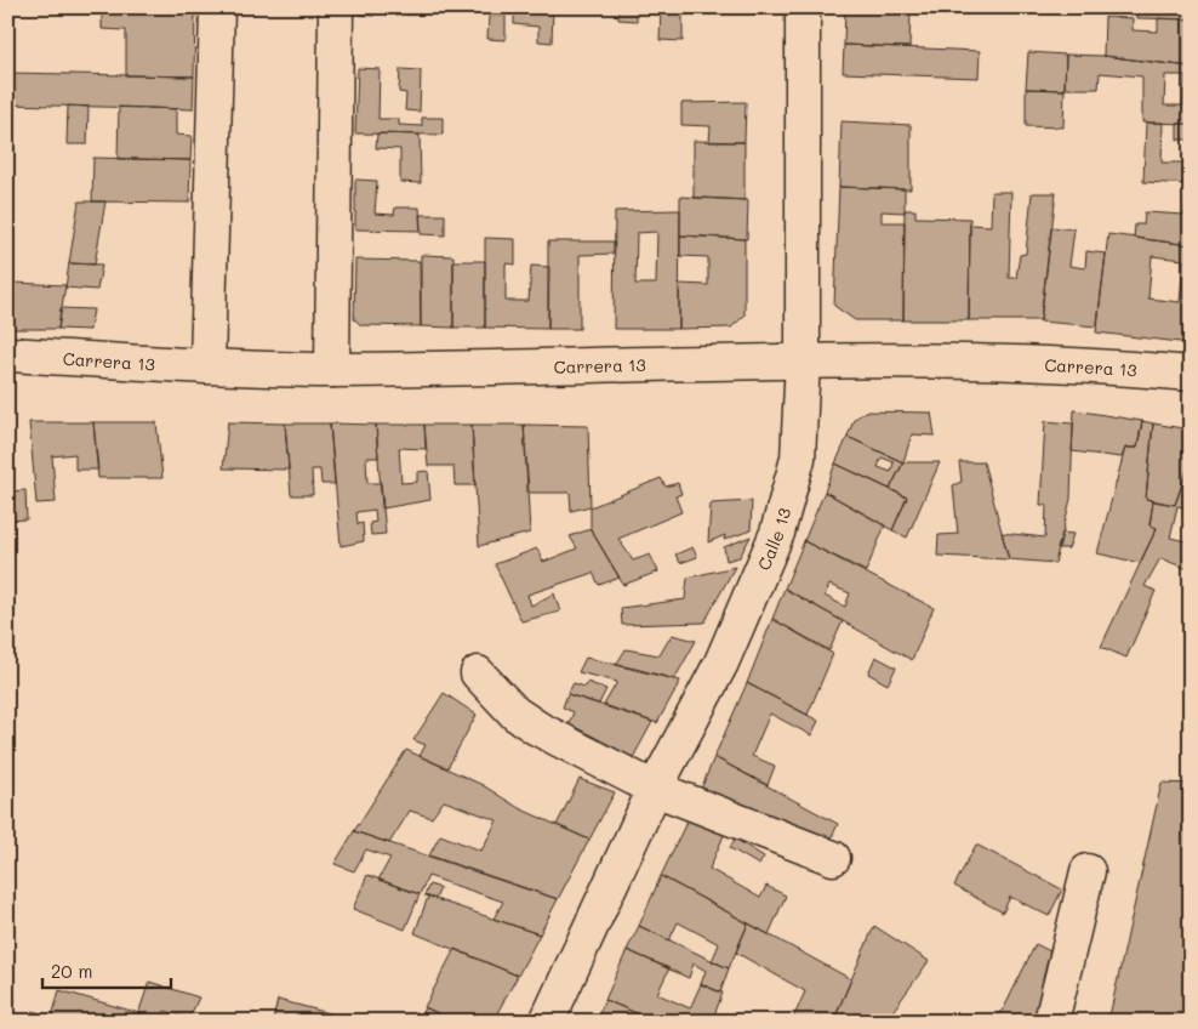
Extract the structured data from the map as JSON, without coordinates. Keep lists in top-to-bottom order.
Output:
{
  "streets": {
    "street": ["Carrera 13", "Calle 13"]
  },
  "crossings": [
    ["Carrera 13", "Calle 13"]
  ],
  "scale_bar": "20 m"
}
